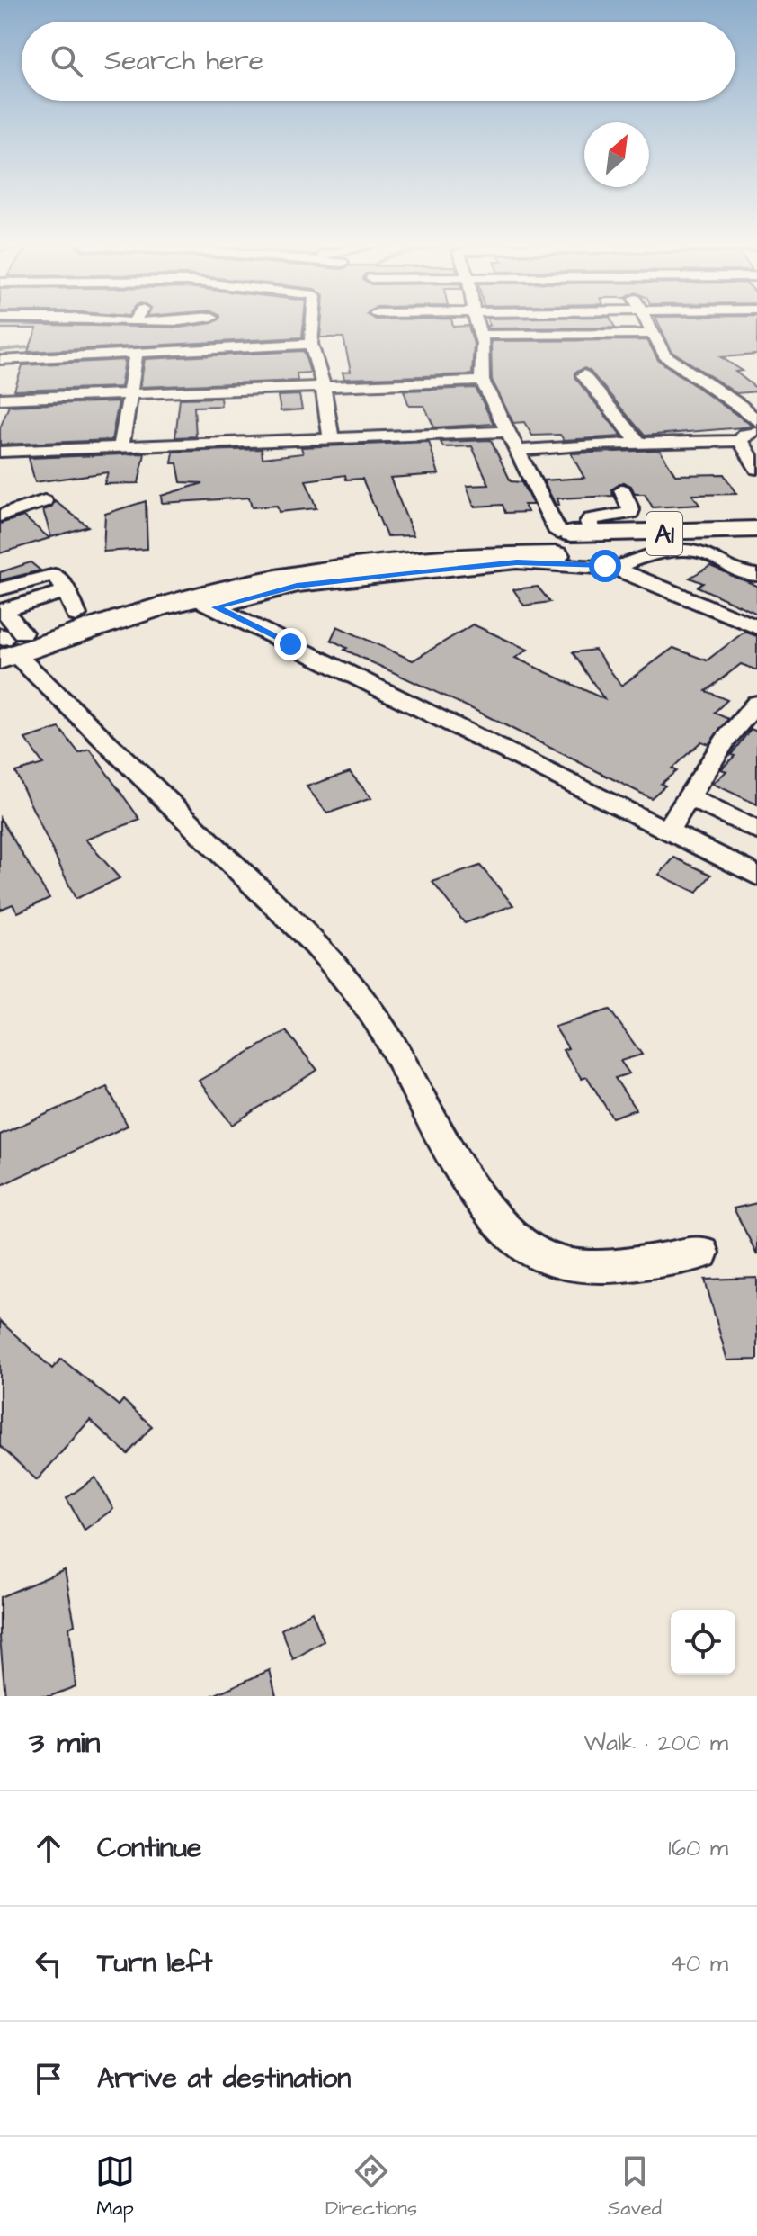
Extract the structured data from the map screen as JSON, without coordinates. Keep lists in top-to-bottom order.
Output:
{
  "streets": {
    "highway": ["A1"]
  },
  "north": "top right",
  "page": {
    "search": "Search here",
    "heading": ["3 min", "Walk · 200 m"],
    "list": [
      ["Continue", "160 m"],
      ["Turn left", "40 m"],
      "Arrive at destination"
    ],
    "nav": ["Map", "Directions", "Saved"]
  }
}
